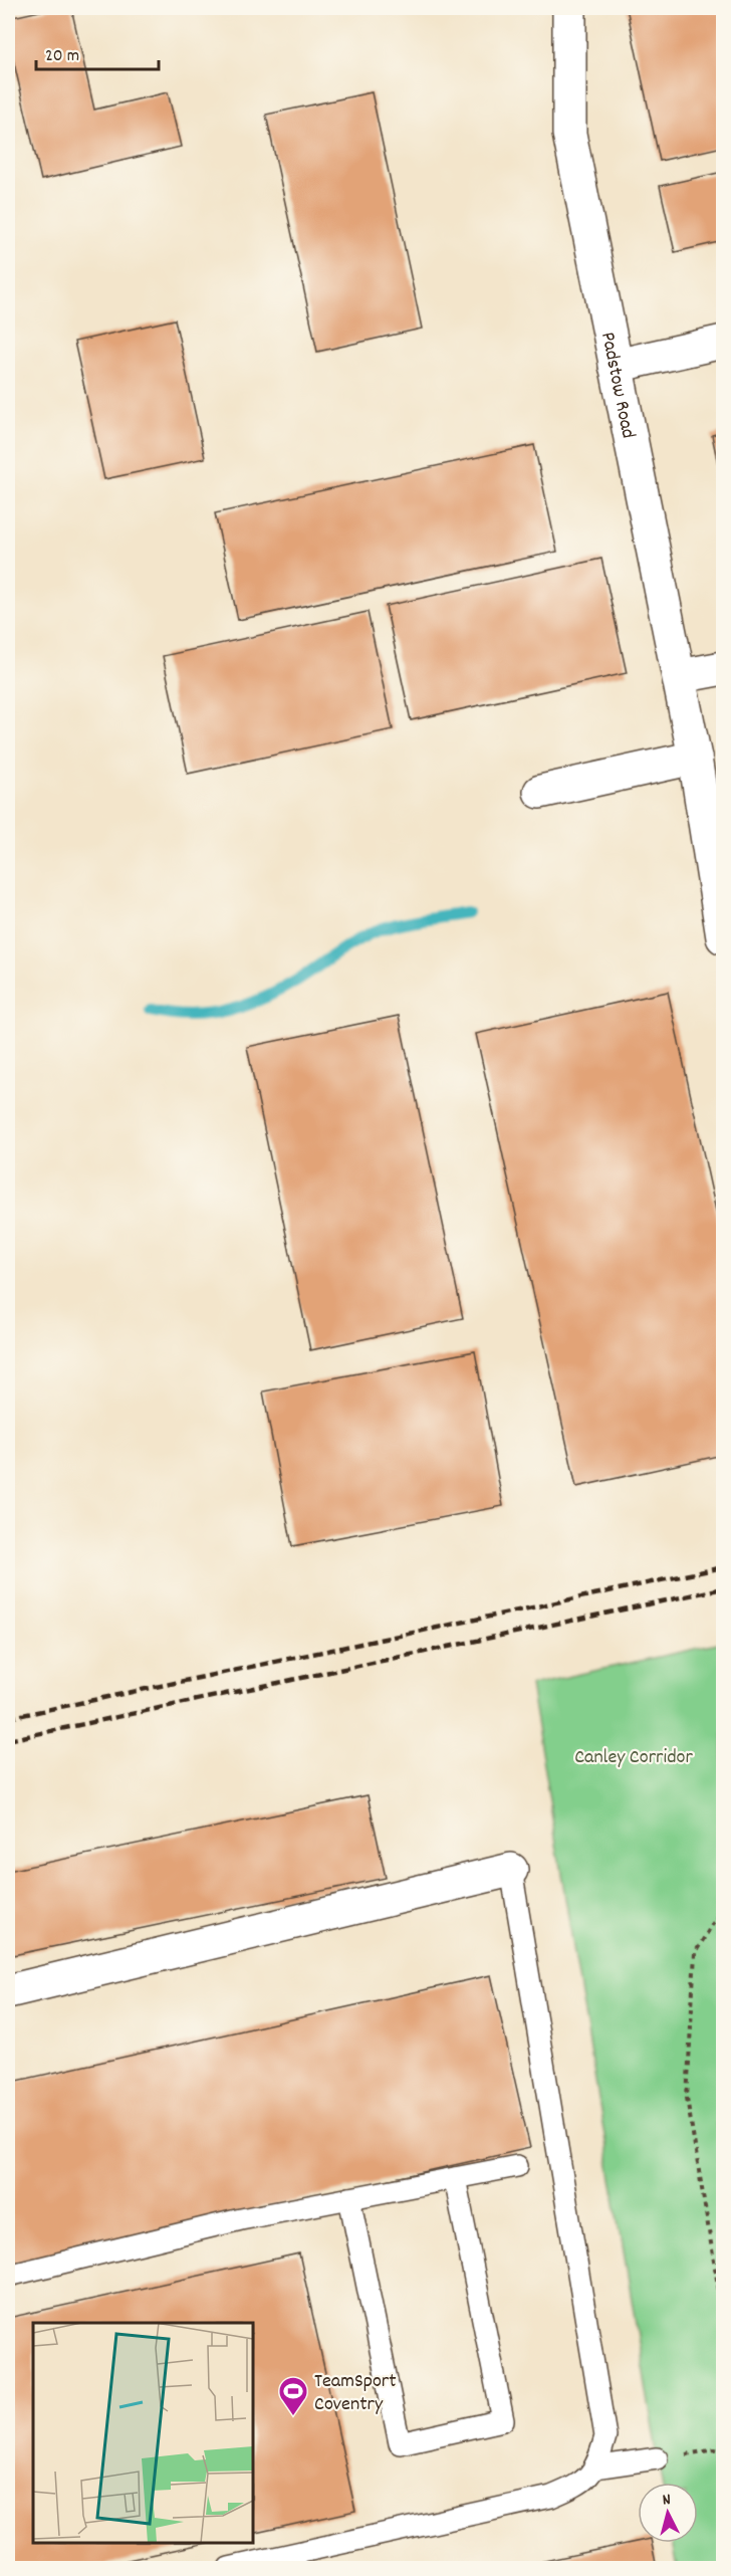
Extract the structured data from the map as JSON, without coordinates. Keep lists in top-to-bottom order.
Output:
{
  "streets": {
    "street": ["Padstow Road"]
  },
  "parks": ["Canley Corridor"],
  "places": {
    "sports": ["TeamSport Coventry"]
  },
  "scale_bar": "20 m",
  "north": "top"
}
